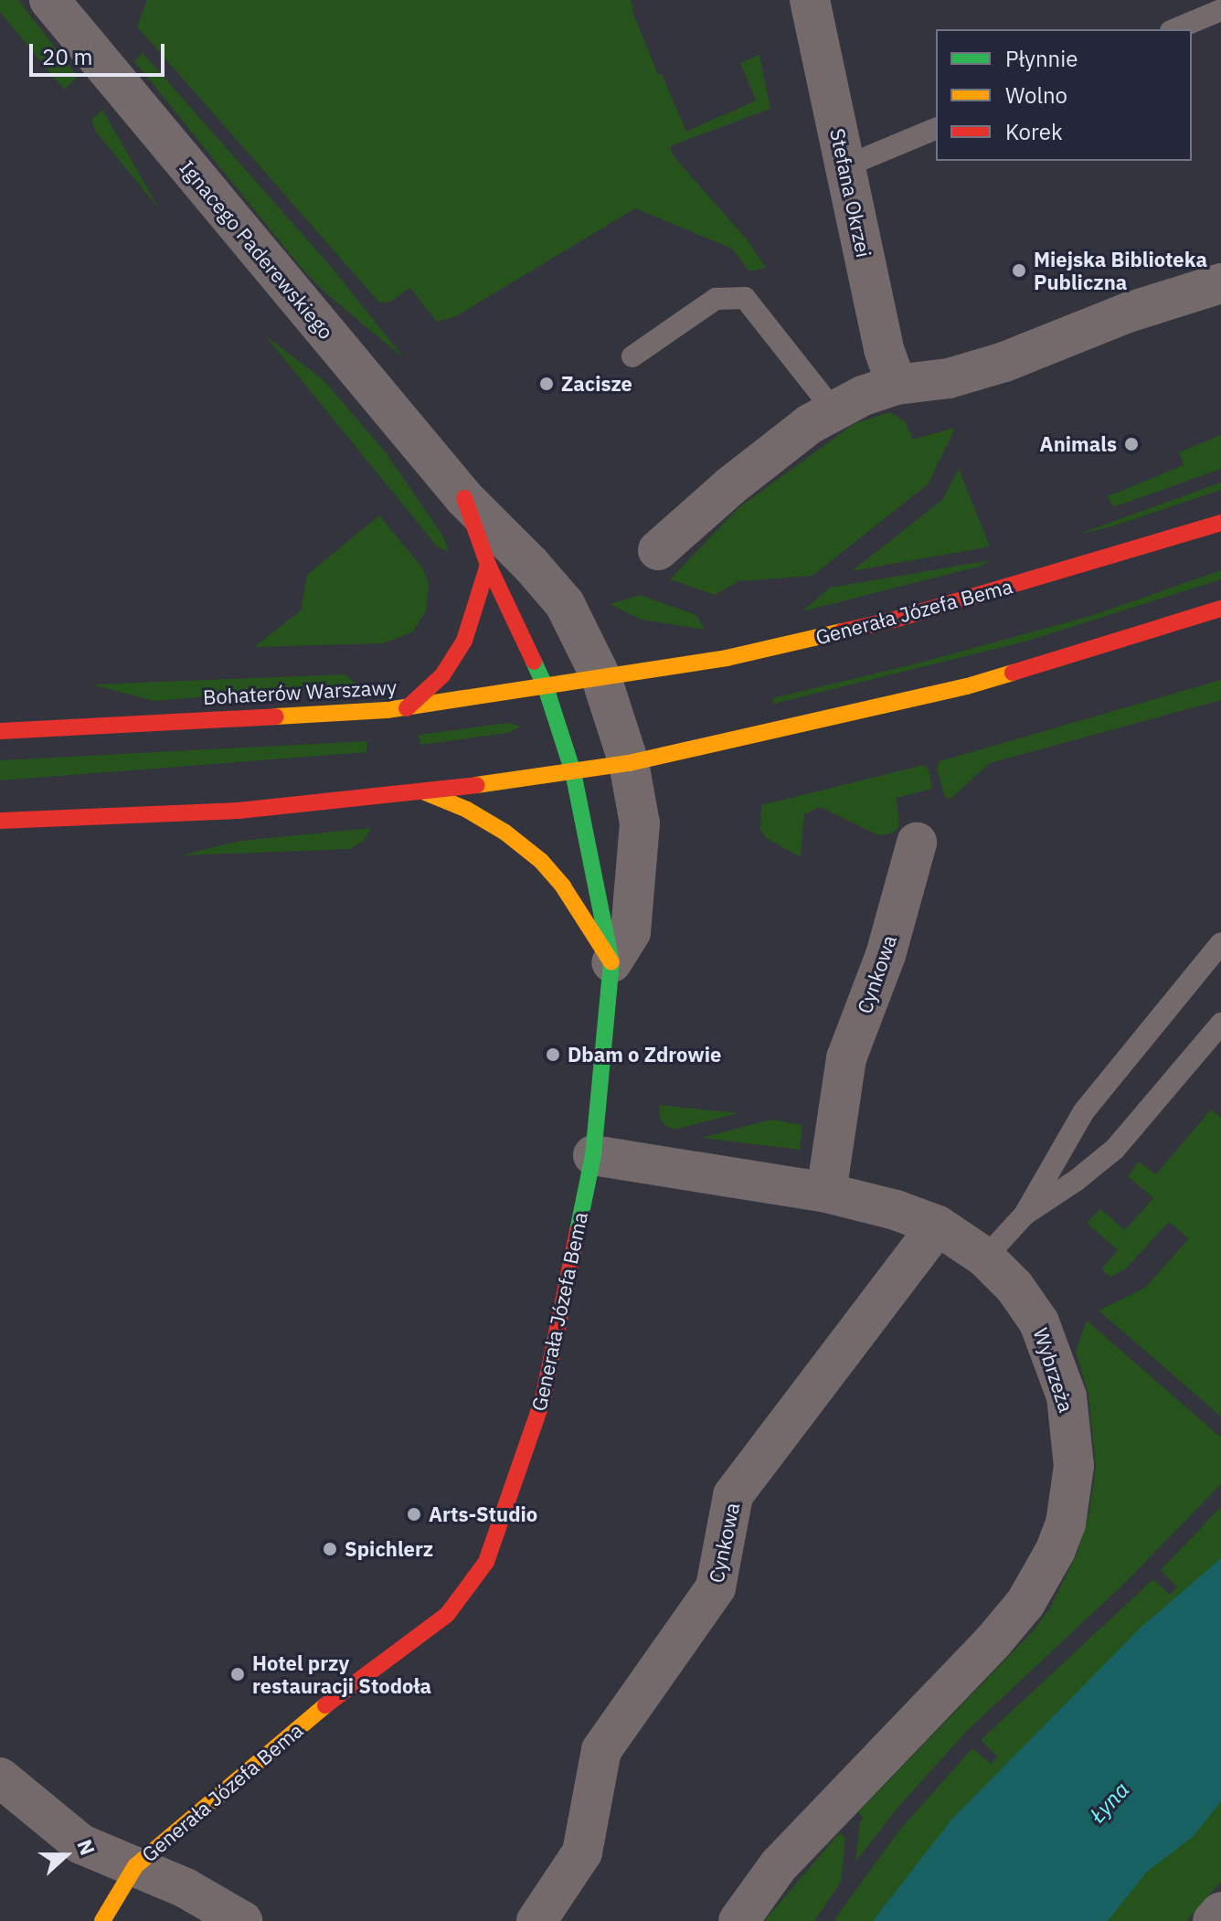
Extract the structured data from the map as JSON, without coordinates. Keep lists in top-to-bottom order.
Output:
{
  "streets": {
    "main road": ["Ignacego Paderewskiego", "Generała Józefa Bema", "Bohaterów Warszawy"],
    "street": ["Stefana Okrzei", "Cynkowa", "Wybrzeża"]
  },
  "crossings": [
    ["Ignacego Paderewskiego", "Generała Józefa Bema"],
    ["Ignacego Paderewskiego", "Bohaterów Warszawy"],
    ["Generała Józefa Bema", "Bohaterów Warszawy"],
    ["Generała Józefa Bema", "Wybrzeża"],
    ["Cynkowa", "Wybrzeża"]
  ],
  "water": ["Łyna"],
  "places": [
    "Miejska Biblioteka Publiczna",
    "Zacisze",
    "Animals",
    "Dbam o Zdrowie",
    "Arts-Studio",
    "Spichlerz",
    "Hotel przy restauracji Stodoła"
  ],
  "legend": ["Płynnie", "Wolno", "Korek"],
  "scale_bar": "20 m",
  "north": "right"
}
